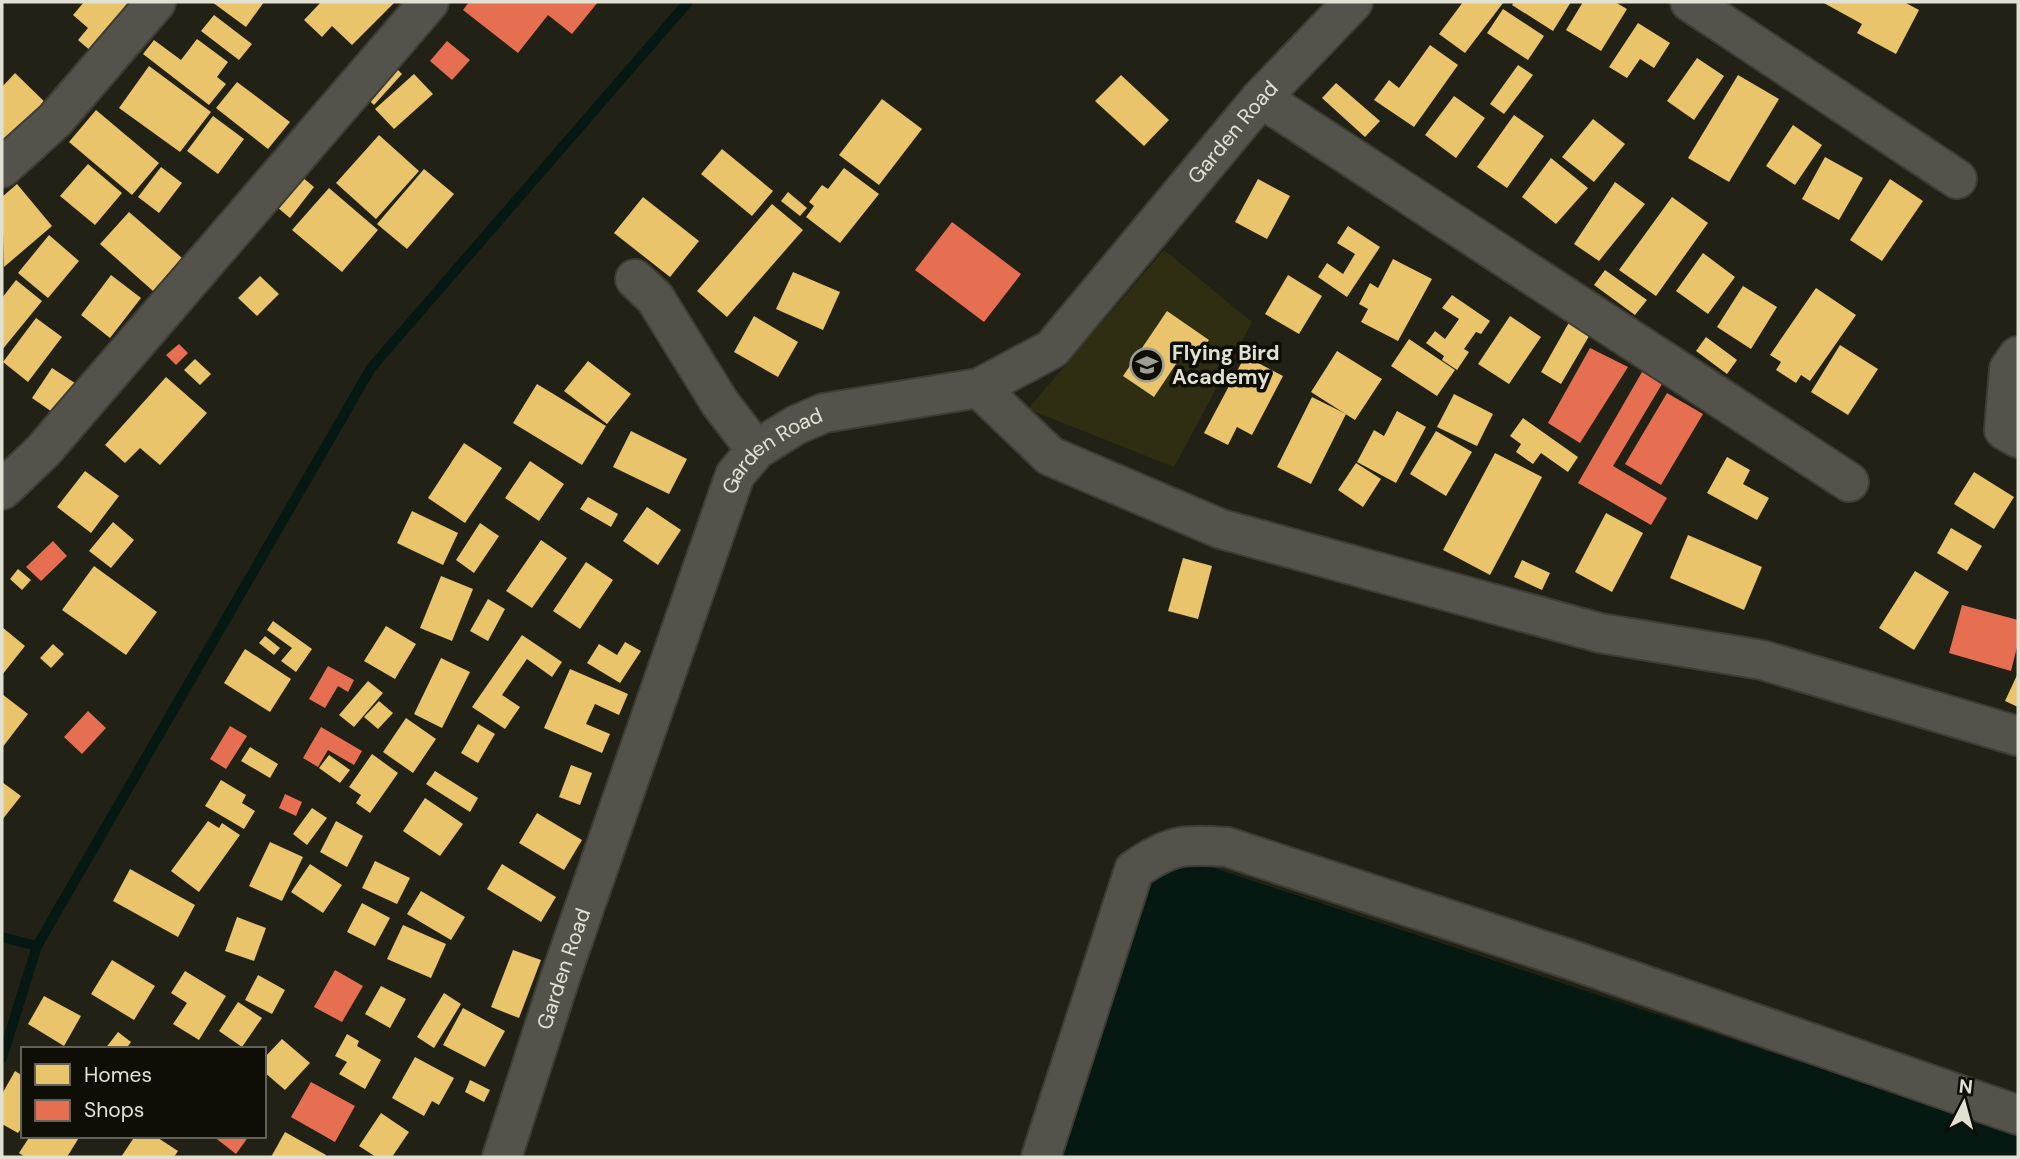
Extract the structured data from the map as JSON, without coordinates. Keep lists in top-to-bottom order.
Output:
{
  "streets": {
    "street": ["Garden Road"]
  },
  "places": {
    "school or university": ["Flying Bird Academy"]
  },
  "legend": ["Homes", "Shops"],
  "north": "top"
}
